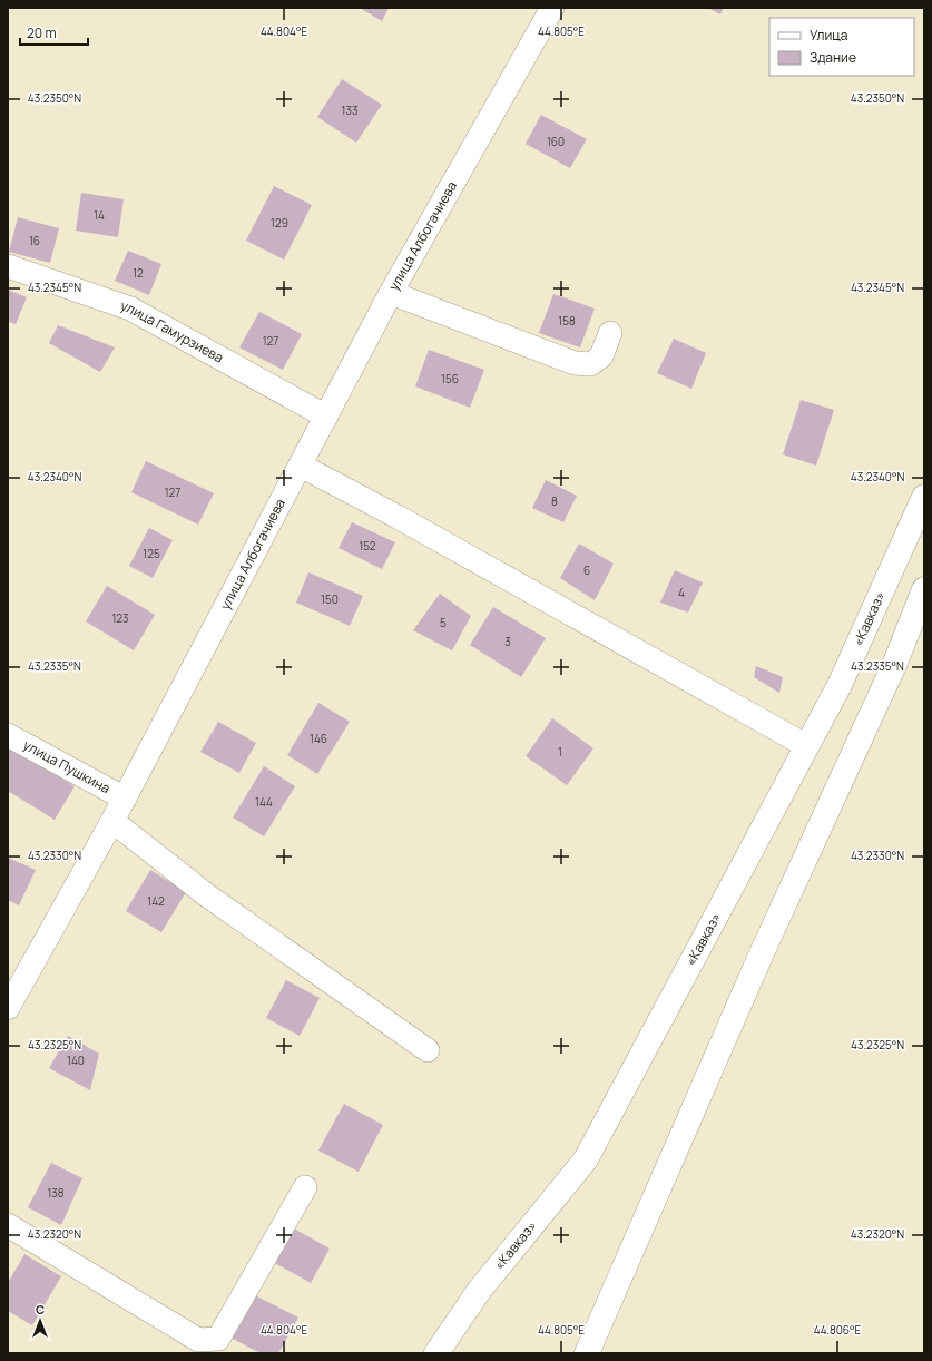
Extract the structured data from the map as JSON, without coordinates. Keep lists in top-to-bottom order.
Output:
{
  "streets": {
    "highway": ["«Кавказ»"],
    "street": ["улица Албогачиева", "улица Гамурзиева", "улица Пушкина"]
  },
  "crossings": [
    ["улица Албогачиева", "улица Гамурзиева"],
    ["улица Албогачиева", "улица Пушкина"]
  ],
  "house_numbers": [
    "133",
    "160",
    "14",
    "129",
    "16",
    "12",
    "158",
    "127",
    "156",
    "127",
    "8",
    "152",
    "125",
    "6",
    "4",
    "150",
    "123",
    "5",
    "3",
    "146",
    "1",
    "144",
    "142",
    "140",
    "138"
  ],
  "legend": ["Улица", "Здание"],
  "scale_bar": "20 m",
  "north": "top",
  "coordinates": [
    "44.804°E",
    "44.805°E",
    "43.2350°N",
    "43.2345°N",
    "43.2340°N",
    "43.2335°N",
    "43.2330°N",
    "43.2325°N",
    "43.2320°N",
    "44.806°E"
  ]
}
